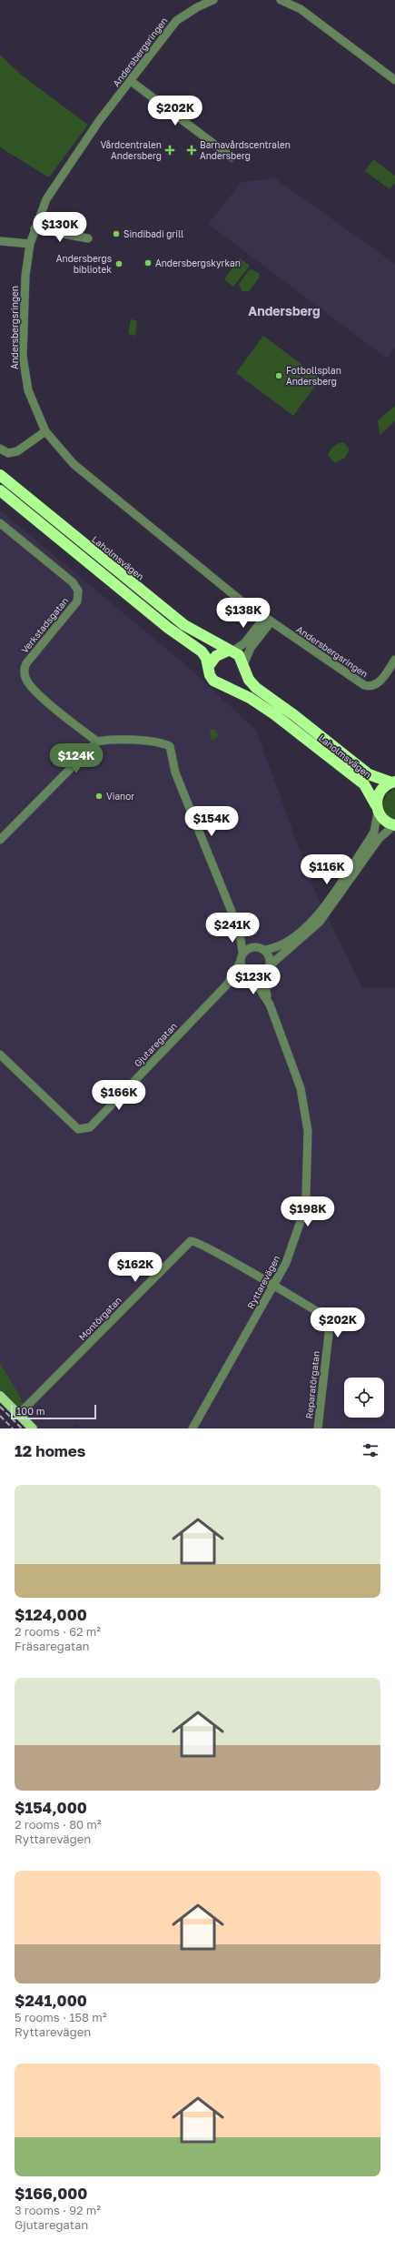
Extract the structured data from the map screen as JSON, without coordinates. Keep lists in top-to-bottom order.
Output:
{
  "streets": {
    "highway": ["Laholmsvägen"],
    "street": [
      "Andersbergsringen",
      "Verkstadsgatan",
      "Gjutaregatan",
      "Ryttarevägen",
      "Montörgatan",
      "Reparatörgatan"
    ]
  },
  "crossings": [
    ["Gjutaregatan", "Ryttarevägen"],
    ["Ryttarevägen", "Montörgatan"],
    ["Ryttarevägen", "Reparatörgatan"],
    ["Montörgatan", "Reparatörgatan"]
  ],
  "districts": ["Andersberg"],
  "places": {
    "health": ["Vårdcentralen Andersberg", "Barnavårdscentralen Andersberg"],
    "other": [
      "Sindibadi grill",
      "Andersbergskyrkan",
      "Andersbergs bibliotek",
      "Fotbollsplan Andersberg",
      "Vianor"
    ]
  },
  "scale_bar": "100 m",
  "page": {
    "price": [
      "$202K",
      "$130K",
      "$138K",
      "$124K",
      "$154K",
      "$116K",
      "$241K",
      "$123K",
      "$166K",
      "$198K",
      "$162K",
      "$202K"
    ],
    "scale": "100 m",
    "heading": "12 homes",
    "list": [
      {
        "name": "$124,000",
        "note": "2 rooms · 62 m² · Fräsaregatan"
      },
      {
        "name": "$154,000",
        "note": "2 rooms · 80 m² · Ryttarevägen"
      },
      {
        "name": "$241,000",
        "note": "5 rooms · 158 m² · Ryttarevägen"
      },
      {
        "name": "$166,000",
        "note": "3 rooms · 92 m² · Gjutaregatan"
      }
    ]
  }
}
